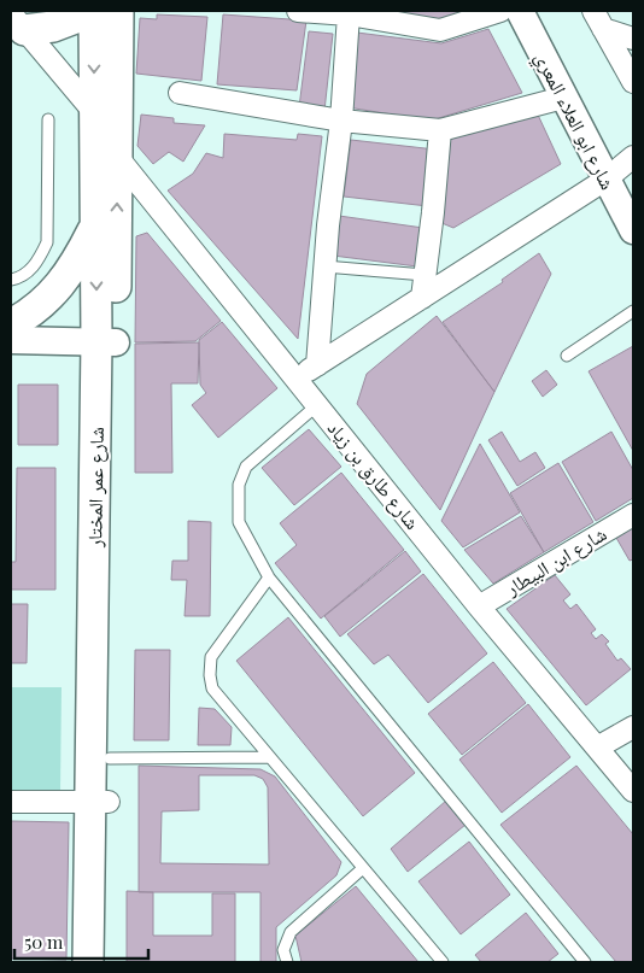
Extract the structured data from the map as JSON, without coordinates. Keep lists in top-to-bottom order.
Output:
{
  "streets": {
    "main road": ["شارع عمر المختار"],
    "street": ["شارع ابو العلاء المعري", "شارع طارق بن زياد", "شارع ابن البيطار"]
  },
  "crossings": [
    ["شارع طارق بن زياد", "شارع عمر المختار"],
    ["شارع طارق بن زياد", "شارع ابن البيطار"]
  ],
  "scale_bar": "50 m"
}
